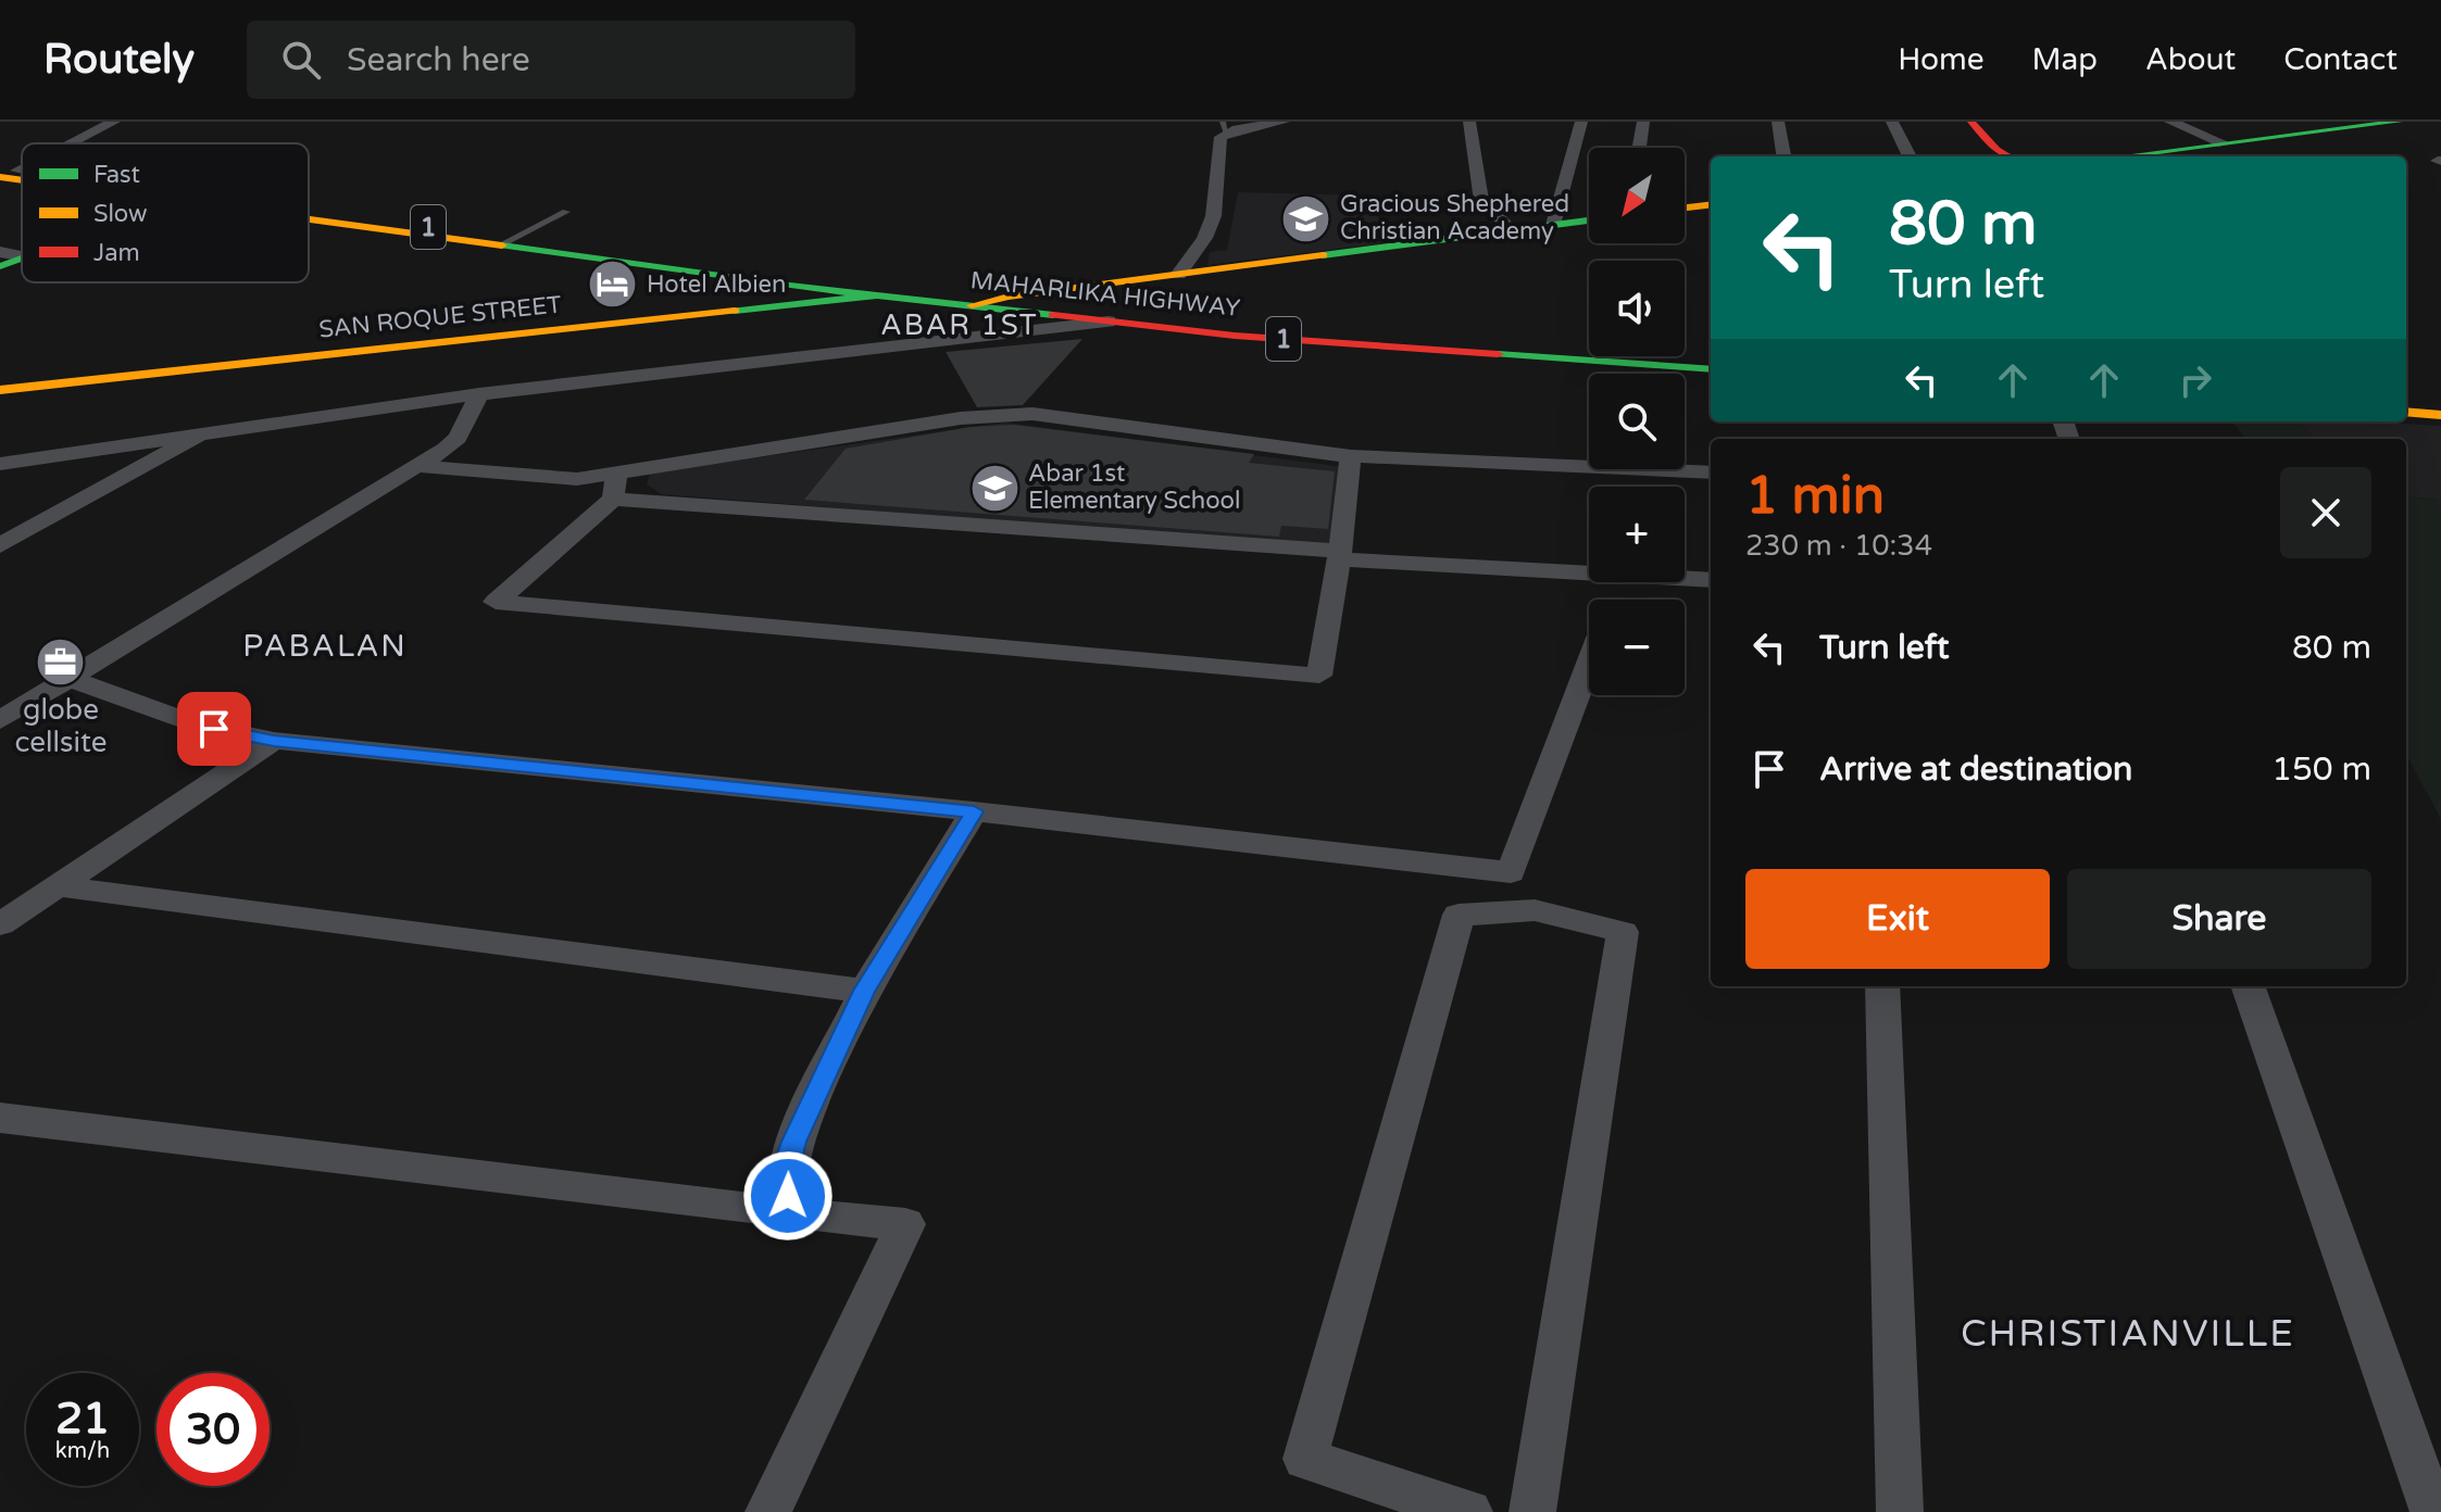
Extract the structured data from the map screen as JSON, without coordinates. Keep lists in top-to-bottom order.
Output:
{
  "streets": {
    "main road": ["1", "MAHARLIKA HIGHWAY", "SAN ROQUE STREET"]
  },
  "crossings": [
    ["MAHARLIKA HIGHWAY", "SAN ROQUE STREET"]
  ],
  "districts": ["ABAR 1ST", "PABALAN", "CHRISTIANVILLE"],
  "places": {
    "school or university": ["Gracious Shephered Christian Academy", "Abar 1st Elementary School"],
    "hotel": ["Hotel Albien"],
    "office": ["globe cellsite"]
  },
  "legend": ["Fast", "Slow", "Jam"],
  "north": "bottom left",
  "page": {
    "header": "Routely",
    "search": "Search here",
    "nav": [
      "Home",
      "Map",
      "About",
      "Contact"
    ],
    "map_buttons": ["+", "−"],
    "turn": ["80 m", "Turn left"],
    "heading": ["1 min", "230 m · 10:34"],
    "list": [
      {
        "name": "Turn left",
        "value": "80 m"
      },
      {
        "name": "Arrive at destination",
        "value": "150 m"
      }
    ],
    "buttons": ["Exit", "Share"],
    "speed": "21 km/h",
    "limit": "30"
  }
}
